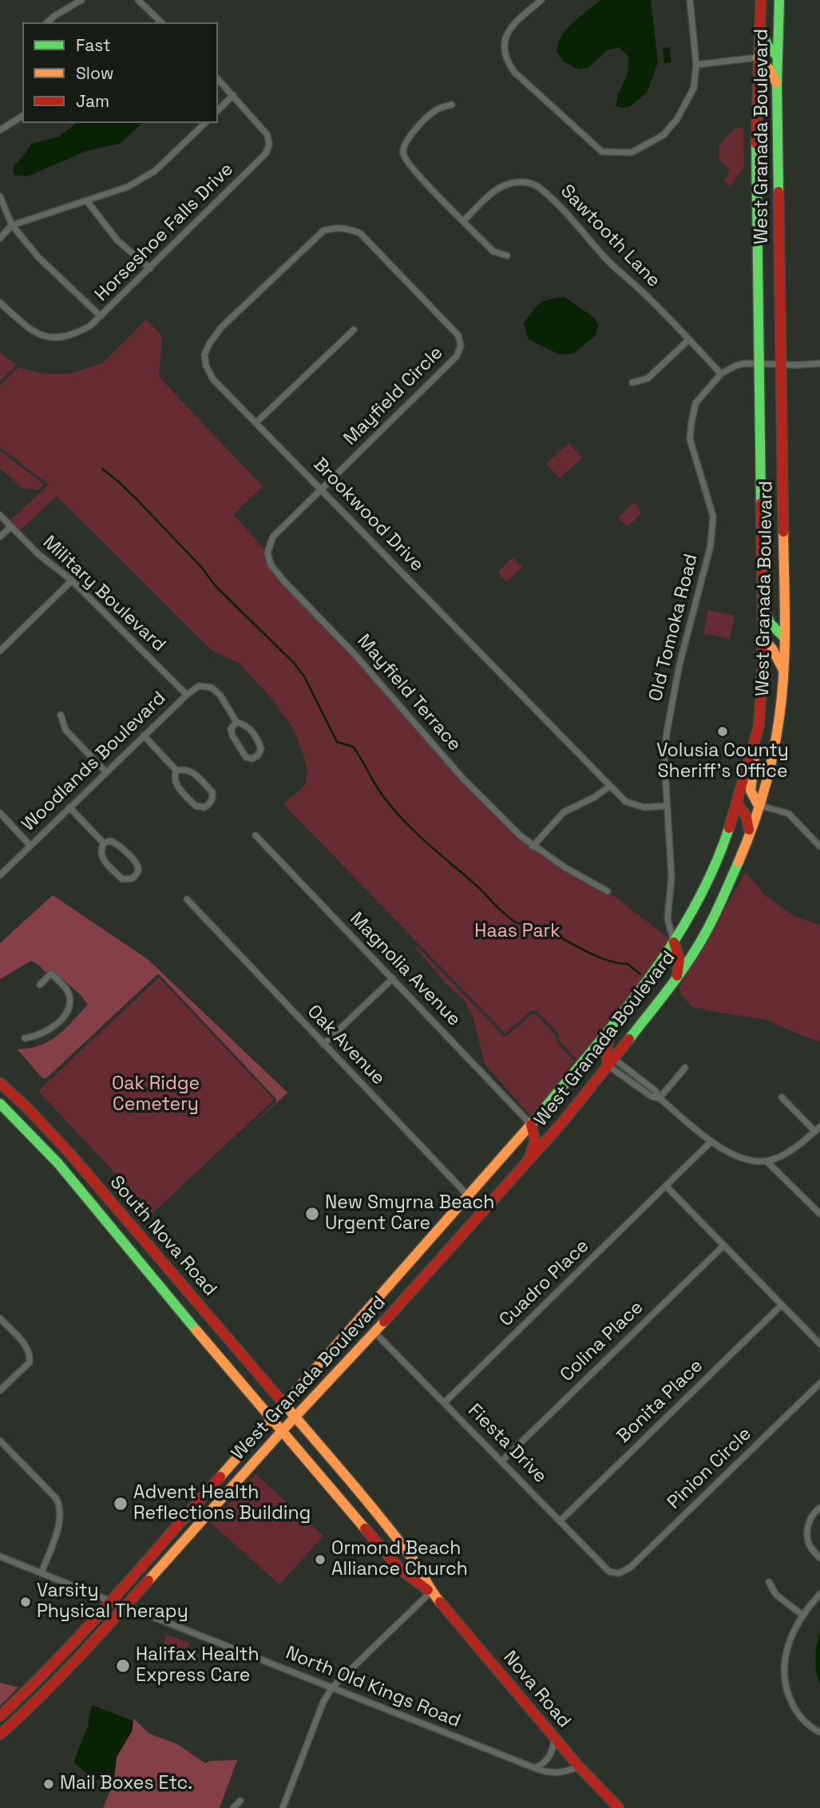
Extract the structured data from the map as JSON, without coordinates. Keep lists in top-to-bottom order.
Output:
{
  "streets": {
    "main road": ["West Granada Boulevard", "South Nova Road", "Nova Road"],
    "street": [
      "Horseshoe Falls Drive",
      "Sawtooth Lane",
      "Mayfield Circle",
      "Brookwood Drive",
      "Military Boulevard",
      "Old Tomoka Road",
      "Mayfield Terrace",
      "Woodlands Boulevard",
      "Magnolia Avenue",
      "Oak Avenue",
      "Cuadro Place",
      "Colina Place",
      "Bonita Place",
      "Fiesta Drive",
      "Pinion Circle",
      "North Old Kings Road"
    ]
  },
  "crossings": [
    ["West Granada Boulevard", "Old Tomoka Road"],
    ["West Granada Boulevard", "Magnolia Avenue"],
    ["West Granada Boulevard", "Oak Avenue"],
    ["West Granada Boulevard", "South Nova Road"],
    ["West Granada Boulevard", "Fiesta Drive"],
    ["West Granada Boulevard", "North Old Kings Road"],
    ["West Granada Boulevard", "Nova Road"],
    ["Sawtooth Lane", "Old Tomoka Road"],
    ["Mayfield Circle", "Brookwood Drive"],
    ["Mayfield Circle", "Mayfield Terrace"],
    ["Brookwood Drive", "Old Tomoka Road"],
    ["Brookwood Drive", "Mayfield Terrace"],
    ["Military Boulevard", "Woodlands Boulevard"],
    ["South Nova Road", "Nova Road"],
    ["Cuadro Place", "Fiesta Drive"],
    ["Colina Place", "Fiesta Drive"],
    ["Bonita Place", "Fiesta Drive"],
    ["Fiesta Drive", "Pinion Circle"],
    ["North Old Kings Road", "Nova Road"]
  ],
  "parks": ["Haas Park", "Oak Ridge Cemetery"],
  "places": [
    "Volusia County Sheriff's Office",
    "New Smyrna Beach Urgent Care",
    "Advent Health Reflections Building",
    "Ormond Beach Alliance Church",
    "Varsity Physical Therapy",
    "Halifax Health Express Care",
    "Mail Boxes Etc."
  ],
  "legend": ["Fast", "Slow", "Jam"]
}
